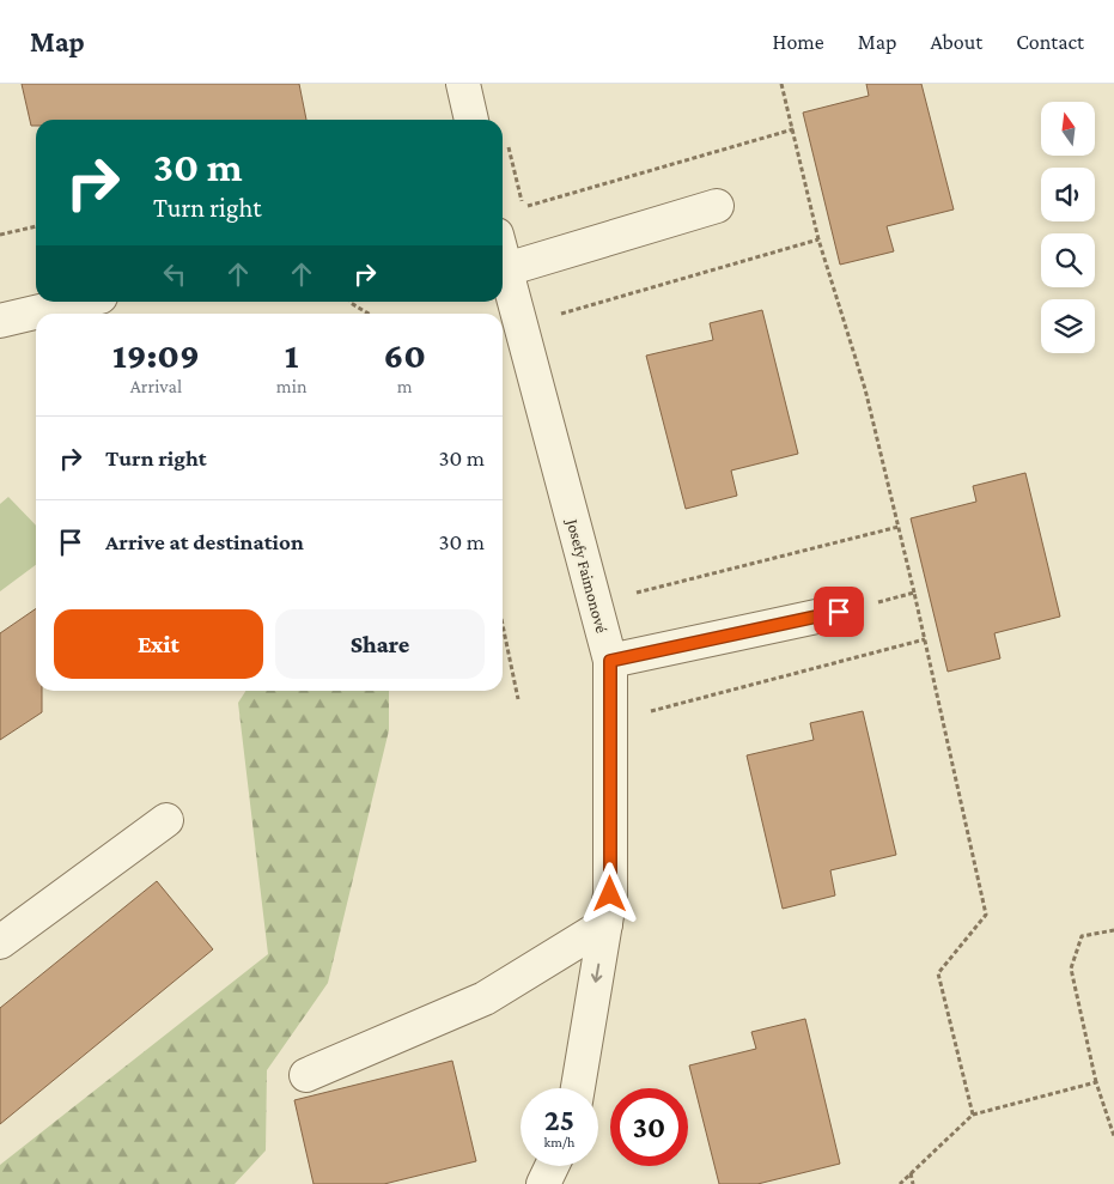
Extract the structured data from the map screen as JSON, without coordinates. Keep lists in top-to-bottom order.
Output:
{
  "streets": {
    "street": ["Josefy Faimonové"]
  },
  "north": "top",
  "page": {
    "header": "Map",
    "nav": [
      "Home",
      "Map",
      "About",
      "Contact"
    ],
    "turn": ["30 m", "Turn right"],
    "eta": [
      "19:09",
      "Arrival",
      "1",
      "min",
      "60",
      "m"
    ],
    "list": [
      {
        "name": "Turn right",
        "value": "30 m"
      },
      {
        "name": "Arrive at destination",
        "value": "30 m"
      }
    ],
    "buttons": ["Exit", "Share"],
    "speed": "25 km/h",
    "limit": "30"
  }
}
